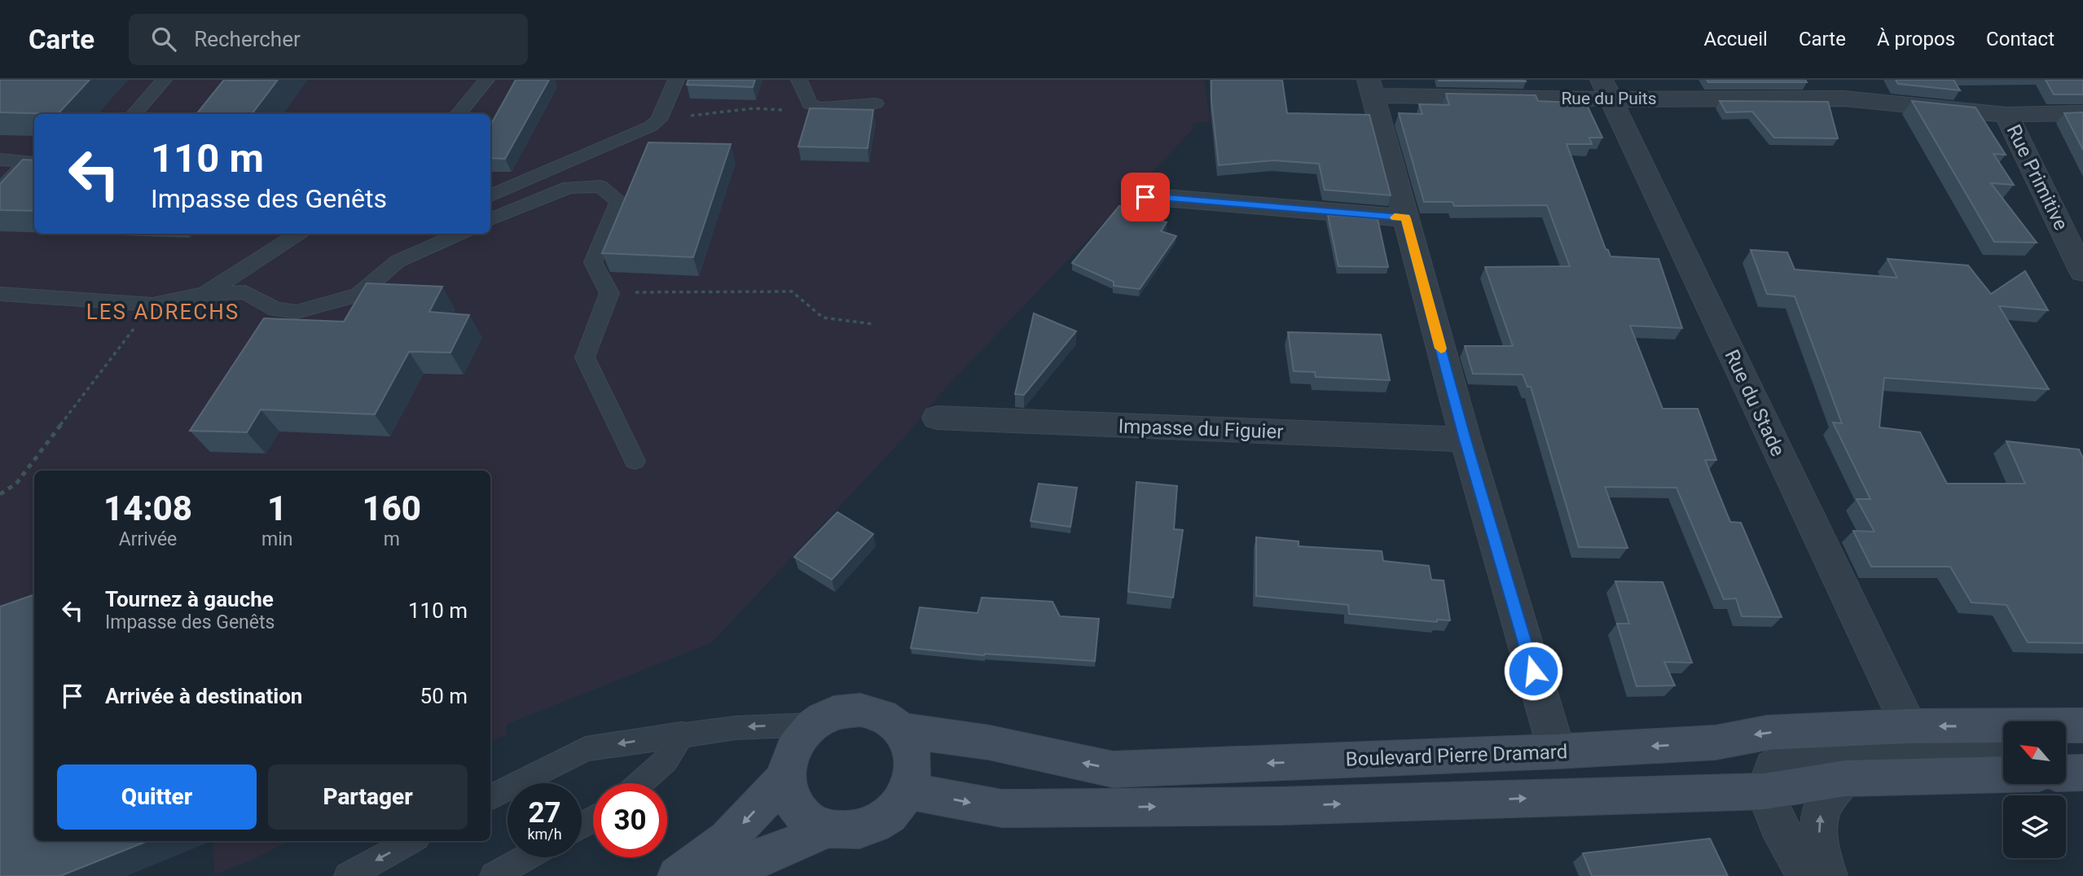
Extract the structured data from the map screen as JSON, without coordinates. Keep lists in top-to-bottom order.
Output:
{
  "streets": {
    "street": [
      "Rue du Puits",
      "Rue Primitive",
      "Rue du Stade",
      "Impasse du Figuier",
      "Boulevard Pierre Dramard"
    ]
  },
  "crossings": [
    ["Rue du Puits", "Rue Primitive"],
    ["Rue du Puits", "Rue du Stade"],
    ["Rue du Stade", "Boulevard Pierre Dramard"]
  ],
  "districts": ["LES ADRECHS"],
  "north": "top left",
  "page": {
    "header": "Carte",
    "search": "Rechercher",
    "nav": [
      "Accueil",
      "Carte",
      "À propos",
      "Contact"
    ],
    "turn": ["110 m", "Impasse des Genêts"],
    "eta": [
      "14:08",
      "Arrivée",
      "1",
      "min",
      "160",
      "m"
    ],
    "list": [
      {
        "name": "Tournez à gauche",
        "note": "Impasse des Genêts",
        "value": "110 m"
      },
      {
        "name": "Arrivée à destination",
        "value": "50 m"
      }
    ],
    "buttons": ["Quitter", "Partager"],
    "speed": "27 km/h",
    "limit": "30"
  }
}
